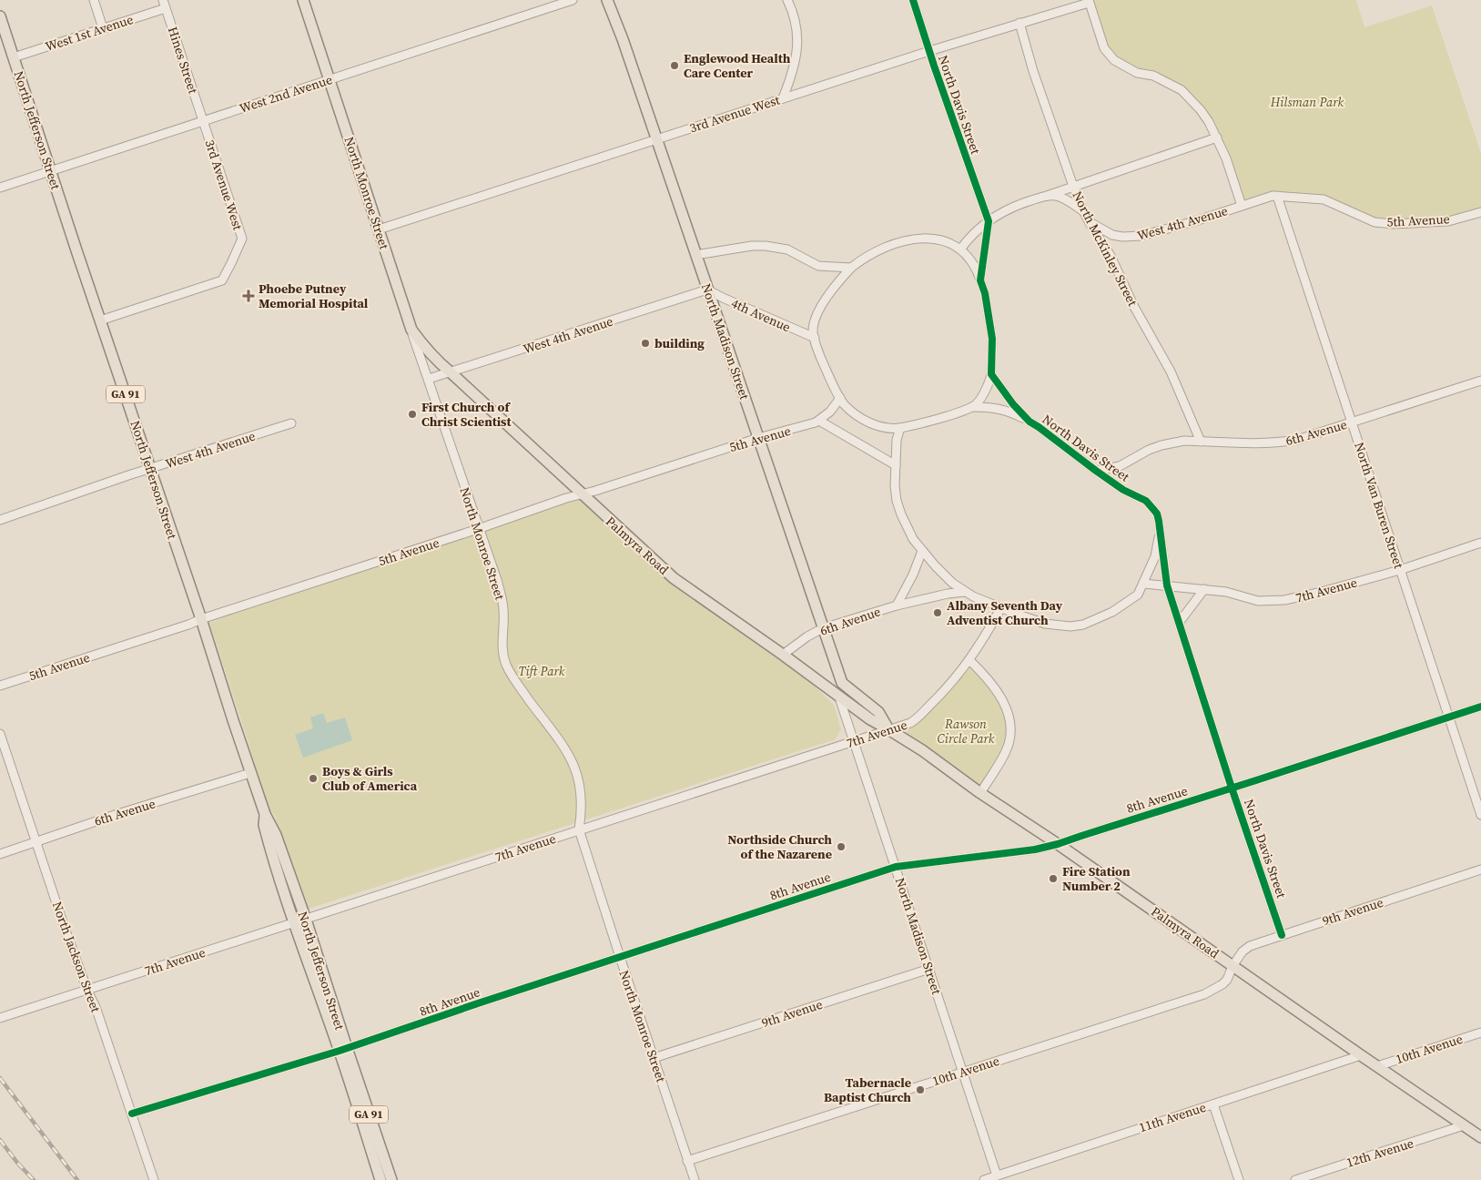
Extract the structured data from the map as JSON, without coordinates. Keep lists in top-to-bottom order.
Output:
{
  "streets": {
    "main road": [
      "North Jefferson Street",
      "North Monroe Street",
      "North Madison Street",
      "GA 91",
      "Palmyra Road"
    ],
    "street": [
      "West 1st Avenue",
      "Hines Street",
      "West 2nd Avenue",
      "North Davis Street",
      "3rd Avenue West",
      "5th Avenue",
      "West 4th Avenue",
      "North McKinley Street",
      "4th Avenue",
      "6th Avenue",
      "North Van Buren Street",
      "7th Avenue",
      "8th Avenue",
      "9th Avenue",
      "North Jackson Street",
      "10th Avenue",
      "11th Avenue",
      "12th Avenue"
    ]
  },
  "crossings": [
    ["West 1st Avenue", "Hines Street"],
    ["West 1st Avenue", "North Jefferson Street"],
    ["Hines Street", "West 2nd Avenue"],
    ["Hines Street", "3rd Avenue West"],
    ["West 2nd Avenue", "3rd Avenue West"],
    ["West 2nd Avenue", "North Jefferson Street"],
    ["West 2nd Avenue", "North Monroe Street"],
    ["North Davis Street", "3rd Avenue West"],
    ["North Davis Street", "6th Avenue"],
    ["North Davis Street", "7th Avenue"],
    ["North Davis Street", "8th Avenue"],
    ["North Davis Street", "9th Avenue"],
    ["3rd Avenue West", "North Jefferson Street"],
    ["3rd Avenue West", "North Monroe Street"],
    ["3rd Avenue West", "North McKinley Street"],
    ["3rd Avenue West", "North Madison Street"],
    ["North Jefferson Street", "5th Avenue"],
    ["North Jefferson Street", "West 4th Avenue"],
    ["North Jefferson Street", "6th Avenue"],
    ["North Jefferson Street", "7th Avenue"],
    ["North Jefferson Street", "8th Avenue"],
    ["North Monroe Street", "5th Avenue"],
    ["North Monroe Street", "West 4th Avenue"],
    ["North Monroe Street", "Palmyra Road"],
    ["North Monroe Street", "7th Avenue"],
    ["North Monroe Street", "8th Avenue"],
    ["North Monroe Street", "9th Avenue"],
    ["North Monroe Street", "10th Avenue"],
    ["5th Avenue", "West 4th Avenue"],
    ["5th Avenue", "North Madison Street"],
    ["5th Avenue", "North Van Buren Street"],
    ["5th Avenue", "Palmyra Road"],
    ["West 4th Avenue", "North McKinley Street"],
    ["West 4th Avenue", "4th Avenue"],
    ["West 4th Avenue", "North Madison Street"],
    ["West 4th Avenue", "North Van Buren Street"],
    ["West 4th Avenue", "Palmyra Road"],
    ["North McKinley Street", "6th Avenue"],
    ["4th Avenue", "North Madison Street"],
    ["North Madison Street", "6th Avenue"],
    ["North Madison Street", "Palmyra Road"],
    ["North Madison Street", "7th Avenue"],
    ["North Madison Street", "8th Avenue"],
    ["North Madison Street", "9th Avenue"],
    ["North Madison Street", "10th Avenue"],
    ["North Madison Street", "11th Avenue"],
    ["6th Avenue", "North Van Buren Street"],
    ["6th Avenue", "Palmyra Road"],
    ["6th Avenue", "North Jackson Street"],
    ["North Van Buren Street", "7th Avenue"],
    ["North Van Buren Street", "8th Avenue"],
    ["Palmyra Road", "7th Avenue"],
    ["Palmyra Road", "8th Avenue"],
    ["Palmyra Road", "9th Avenue"],
    ["Palmyra Road", "10th Avenue"],
    ["Palmyra Road", "11th Avenue"],
    ["Palmyra Road", "12th Avenue"],
    ["7th Avenue", "North Jackson Street"],
    ["8th Avenue", "North Jackson Street"],
    ["9th Avenue", "10th Avenue"]
  ],
  "parks": ["Hilsman Park", "Tift Park", "Rawson Circle Park"],
  "places": {
    "other": [
      "Englewood Health Care Center",
      "building",
      "First Church of Christ Scientist",
      "Albany Seventh Day Adventist Church",
      "Boys & Girls Club of America",
      "Northside Church of the Nazarene",
      "Fire Station Number 2",
      "Tabernacle Baptist Church"
    ],
    "health": ["Phoebe Putney Memorial Hospital"]
  }
}
